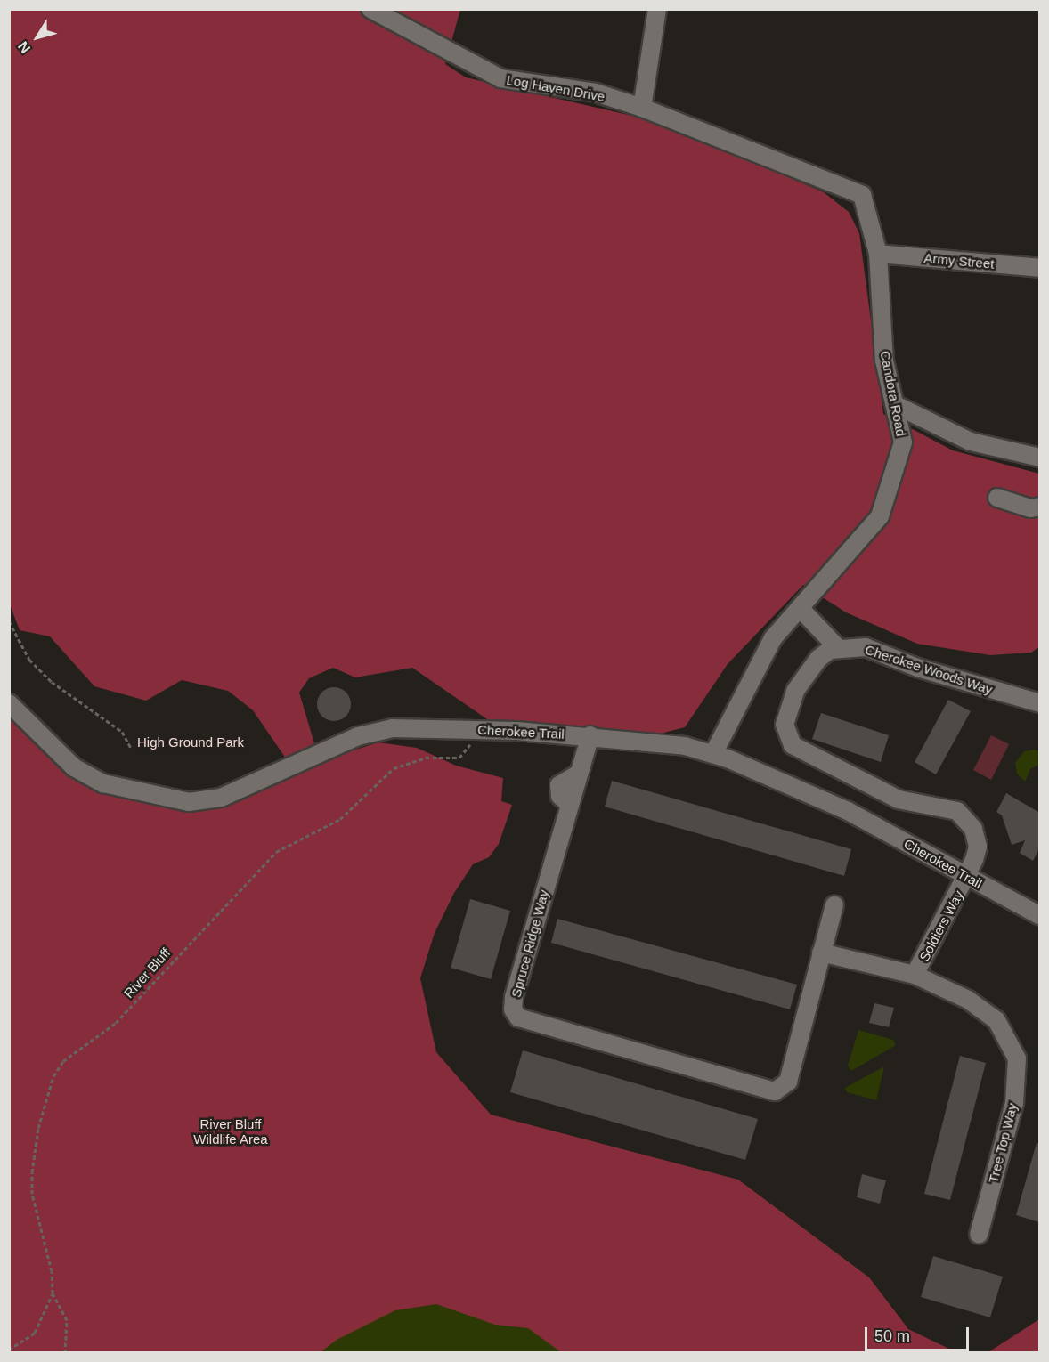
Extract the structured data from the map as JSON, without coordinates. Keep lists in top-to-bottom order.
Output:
{
  "streets": {
    "street": [
      "Log Haven Drive",
      "Army Street",
      "Candora Road",
      "Cherokee Woods Way",
      "Cherokee Trail",
      "Soldiers Way",
      "Spruce Ridge Way",
      "Tree Top Way"
    ],
    "path": ["River Bluff"]
  },
  "crossings": [
    ["Log Haven Drive", "Candora Road"],
    ["Army Street", "Candora Road"],
    ["Candora Road", "Cherokee Trail"],
    ["Cherokee Woods Way", "Cherokee Trail"],
    ["Cherokee Woods Way", "Soldiers Way"],
    ["Cherokee Trail", "Soldiers Way"],
    ["Cherokee Trail", "Spruce Ridge Way"],
    ["Cherokee Trail", "River Bluff"],
    ["Soldiers Way", "Tree Top Way"],
    ["Spruce Ridge Way", "Tree Top Way"]
  ],
  "parks": ["High Ground Park", "River Bluff Wildlife Area"],
  "scale_bar": "50 m",
  "north": "bottom left"
}
